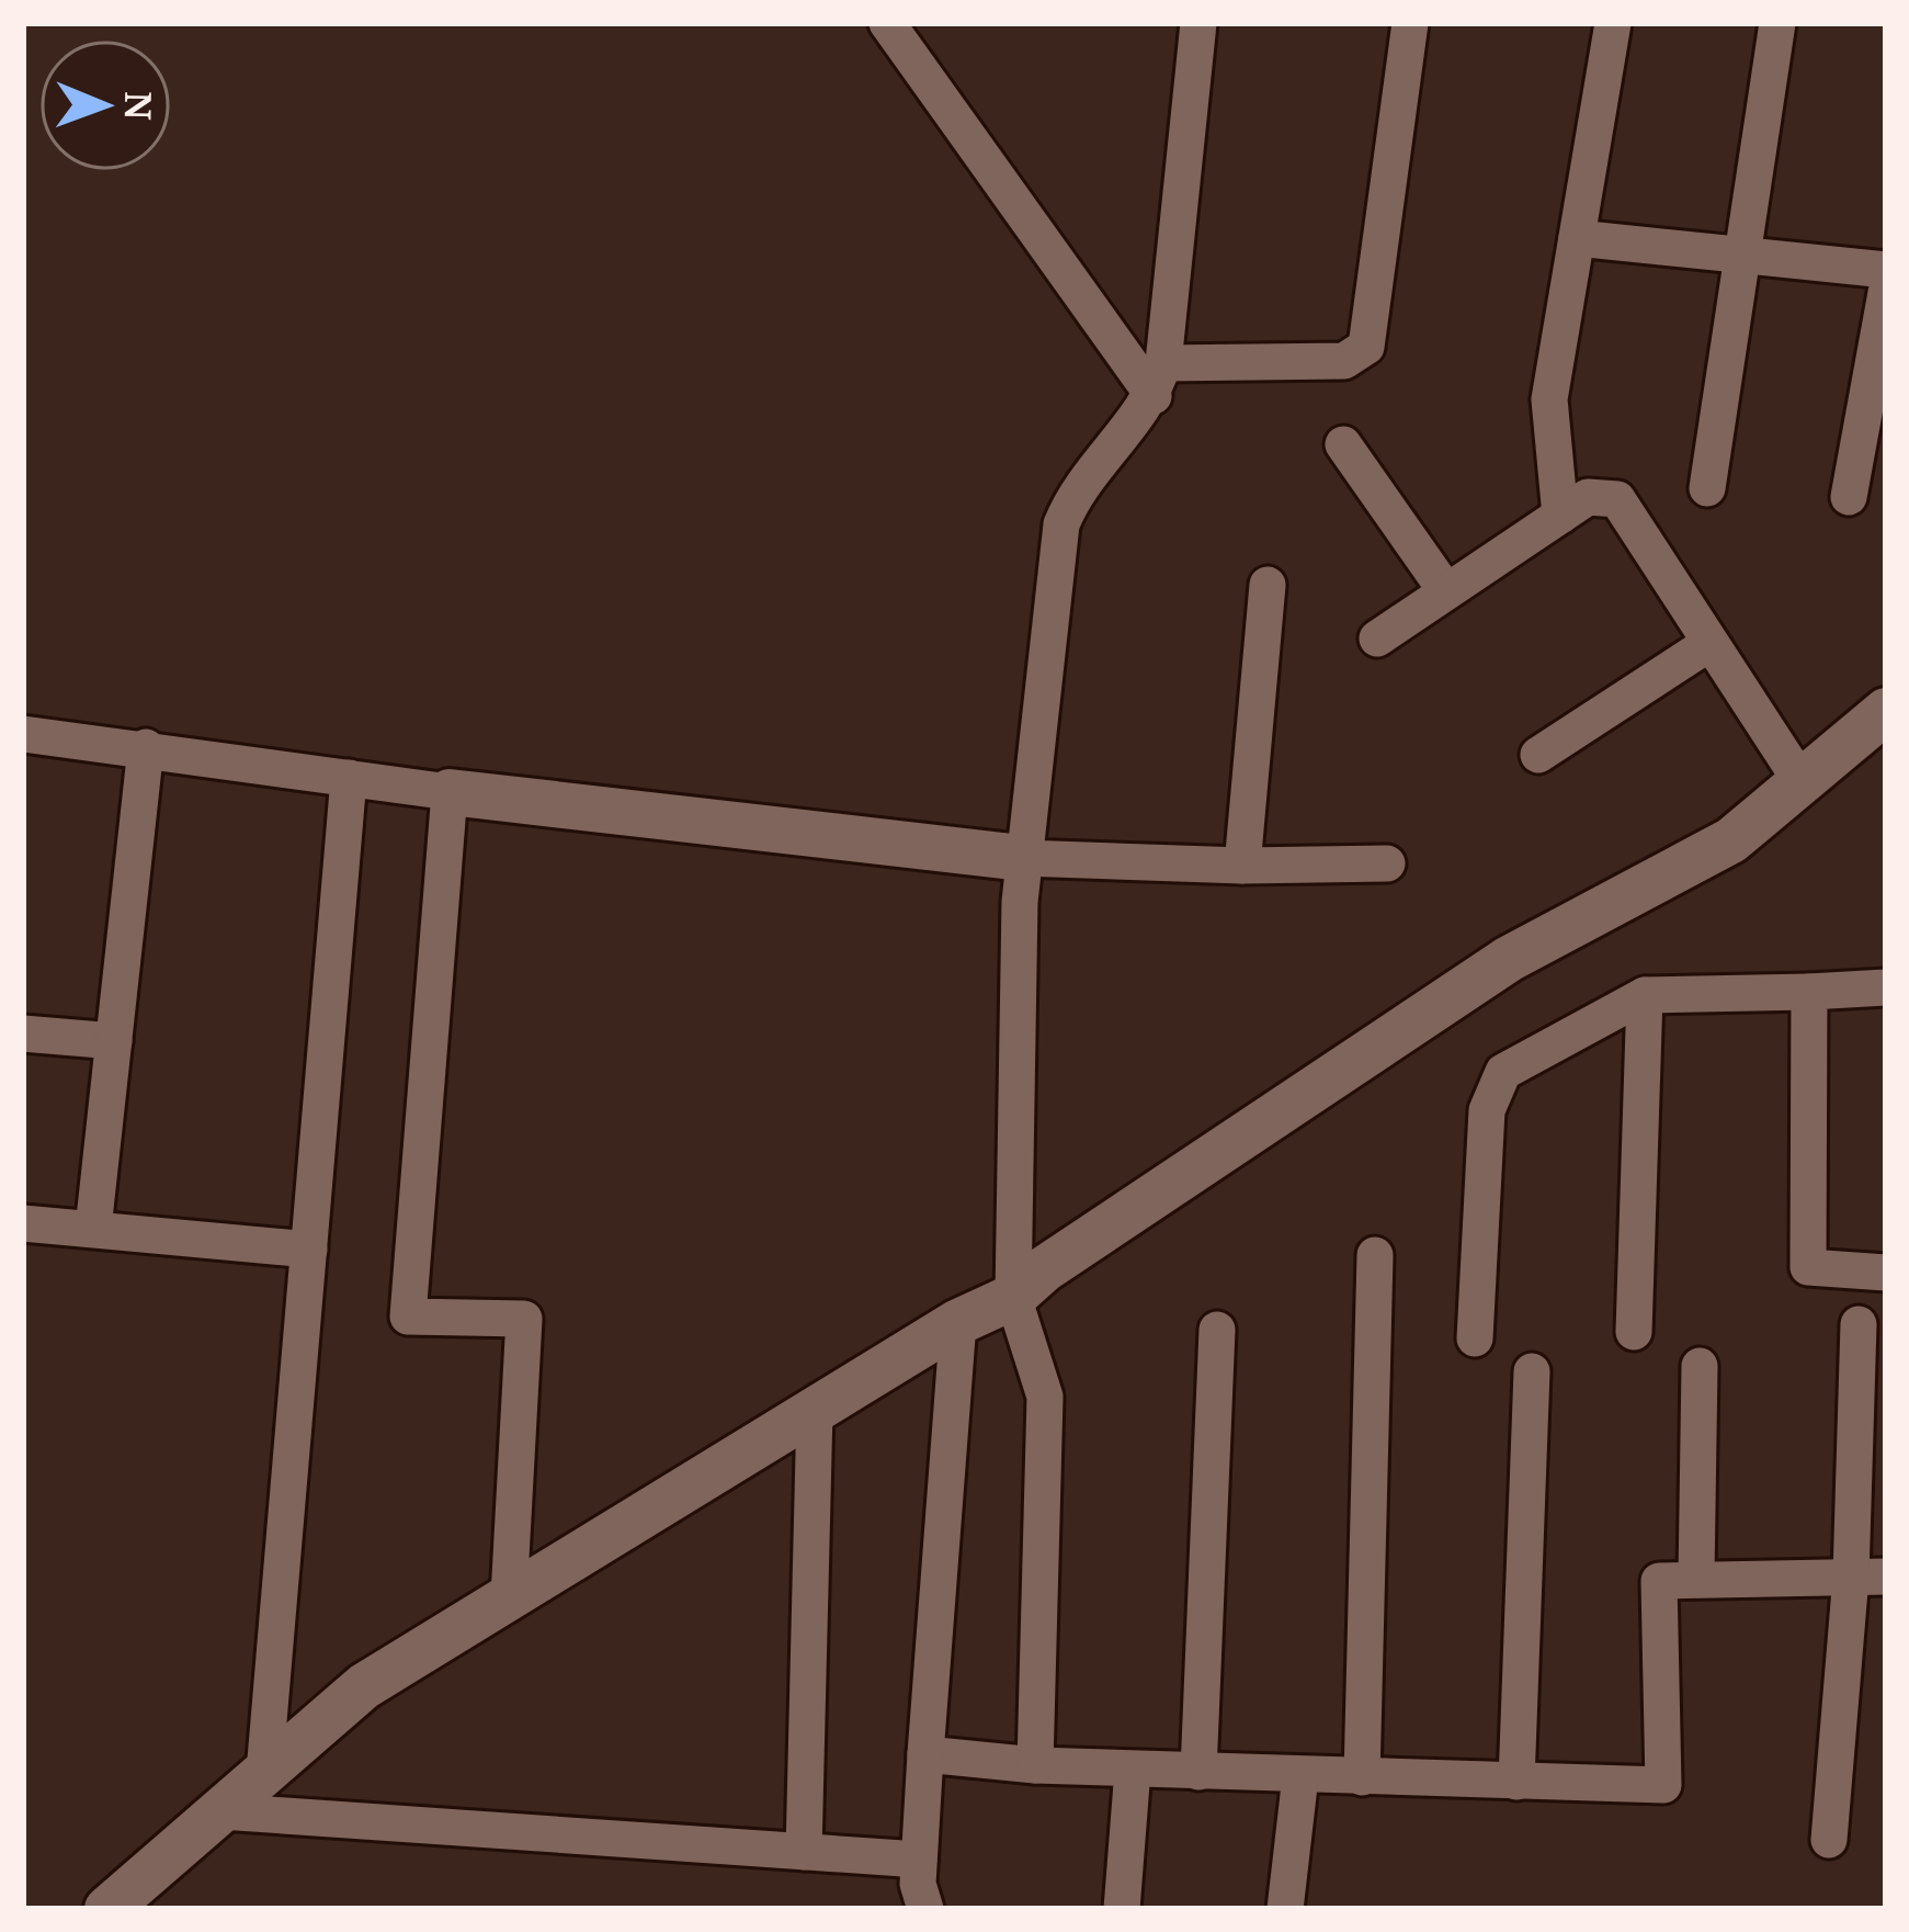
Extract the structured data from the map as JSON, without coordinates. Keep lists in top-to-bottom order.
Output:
{
  "north": "right"
}
